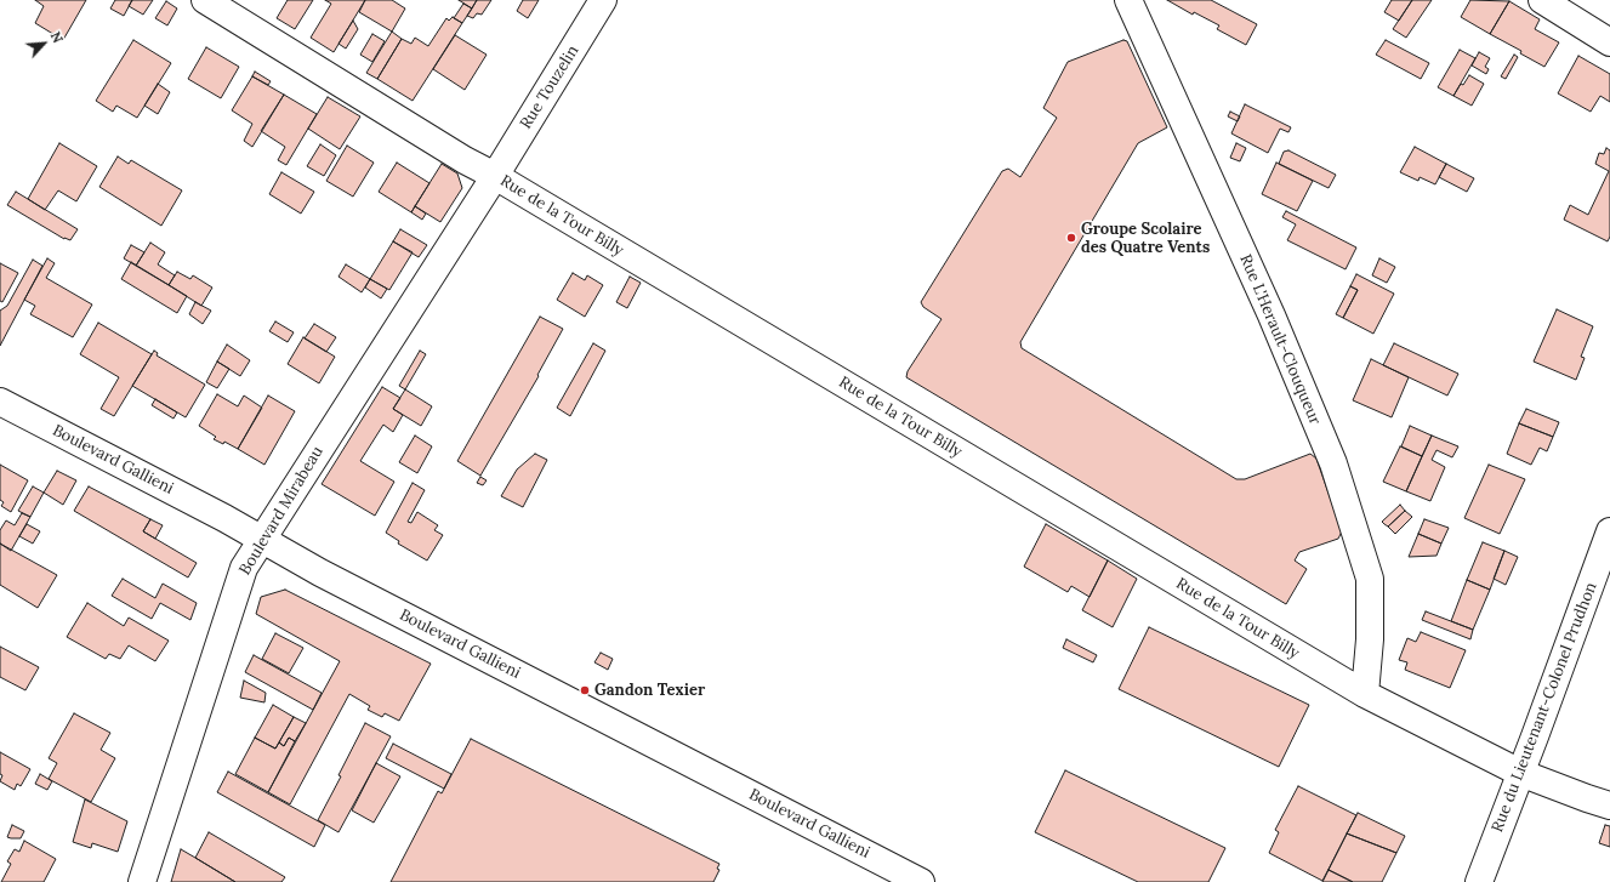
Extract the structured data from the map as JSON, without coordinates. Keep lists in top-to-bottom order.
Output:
{
  "streets": {
    "street": [
      "Rue Touzelin",
      "Rue de la Tour Billy",
      "Rue L'Herault-Clouqueur",
      "Boulevard Gallieni",
      "Boulevard Mirabeau",
      "Rue du Lieutenant-Colonel Prudhon"
    ]
  },
  "crossings": [
    ["Rue Touzelin", "Rue de la Tour Billy"],
    ["Rue Touzelin", "Boulevard Mirabeau"],
    ["Rue de la Tour Billy", "Rue L'Herault-Clouqueur"],
    ["Rue de la Tour Billy", "Boulevard Mirabeau"],
    ["Rue de la Tour Billy", "Rue du Lieutenant-Colonel Prudhon"],
    ["Boulevard Gallieni", "Boulevard Mirabeau"]
  ],
  "places": ["Groupe Scolaire des Quatre Vents", "Gandon Texier"],
  "north": "top right"
}
